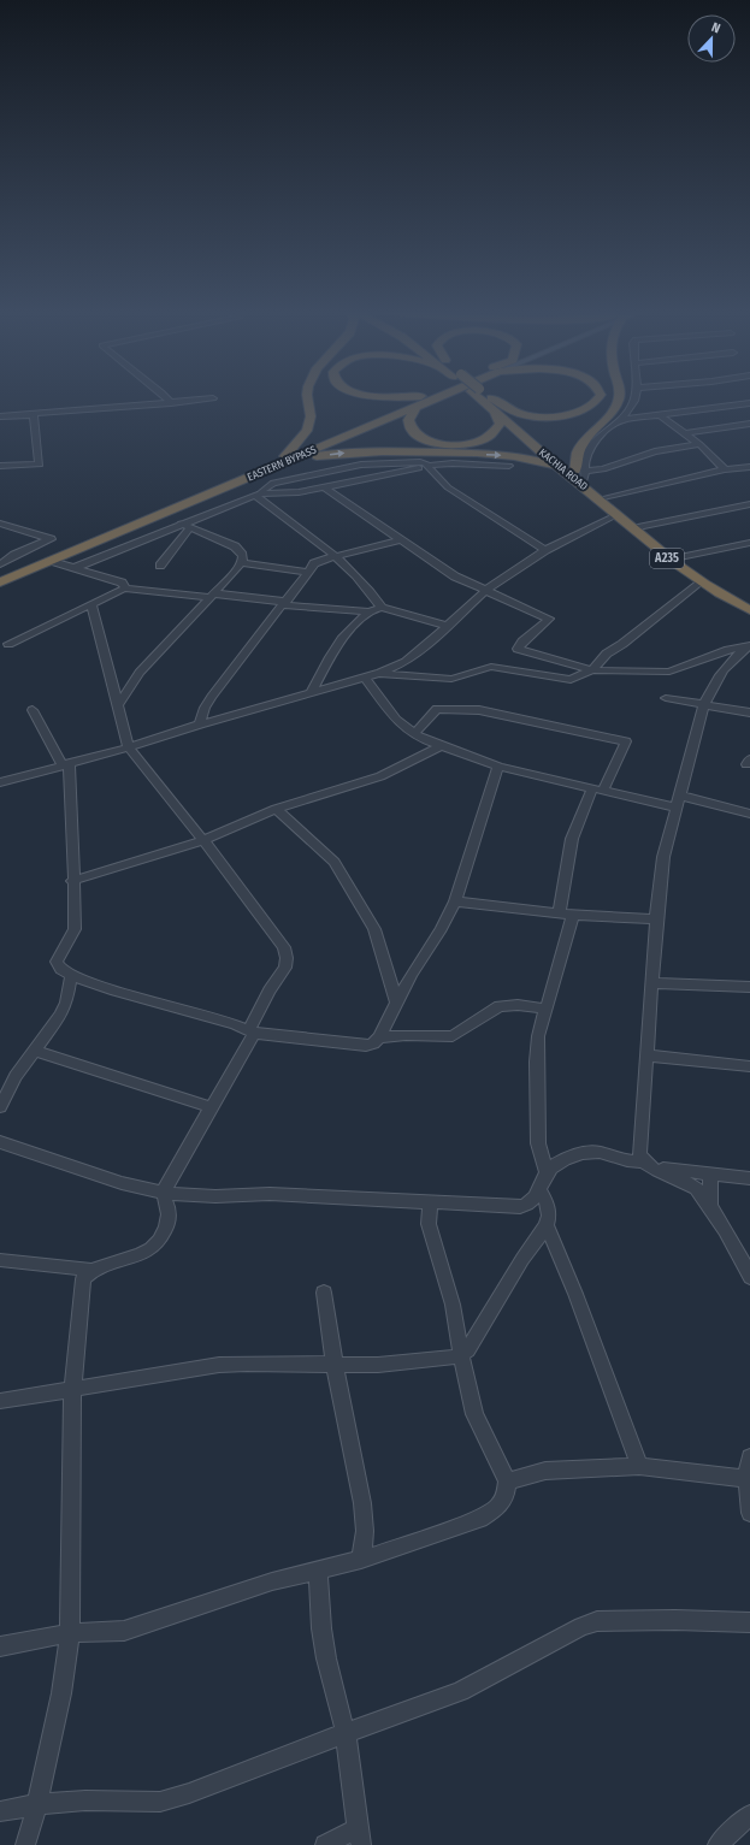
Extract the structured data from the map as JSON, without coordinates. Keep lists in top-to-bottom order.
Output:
{
  "streets": {
    "highway": ["EASTERN BYPASS", "KACHIA ROAD", "A235"]
  },
  "crossings": [
    ["KACHIA ROAD", "A235"]
  ],
  "north": "top"
}
